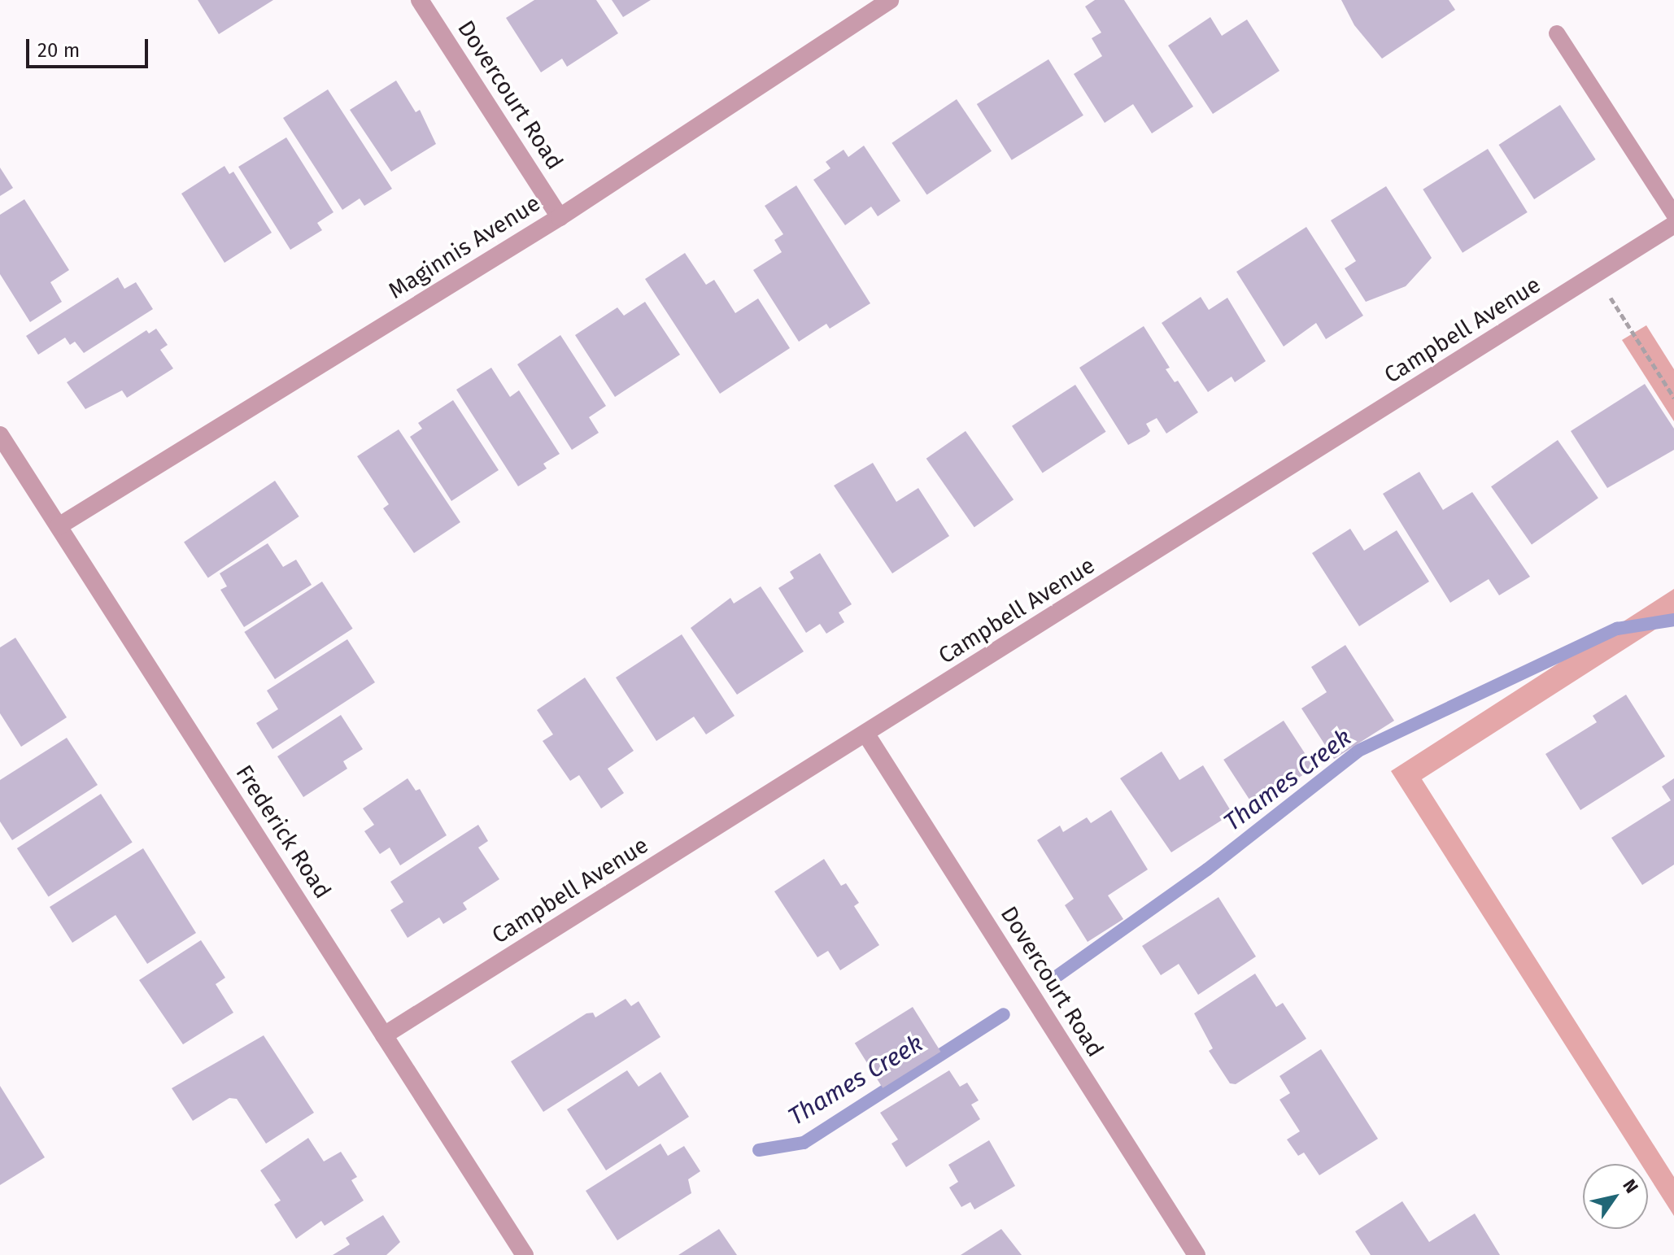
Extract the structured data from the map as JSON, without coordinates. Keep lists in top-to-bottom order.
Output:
{
  "streets": {
    "street": [
      "Dovercourt Road",
      "Maginnis Avenue",
      "Campbell Avenue",
      "Frederick Road"
    ]
  },
  "crossings": [
    ["Dovercourt Road", "Maginnis Avenue"],
    ["Dovercourt Road", "Campbell Avenue"],
    ["Maginnis Avenue", "Frederick Road"],
    ["Campbell Avenue", "Frederick Road"]
  ],
  "water": ["Thames Creek"],
  "scale_bar": "20 m",
  "north": "top right"
}
